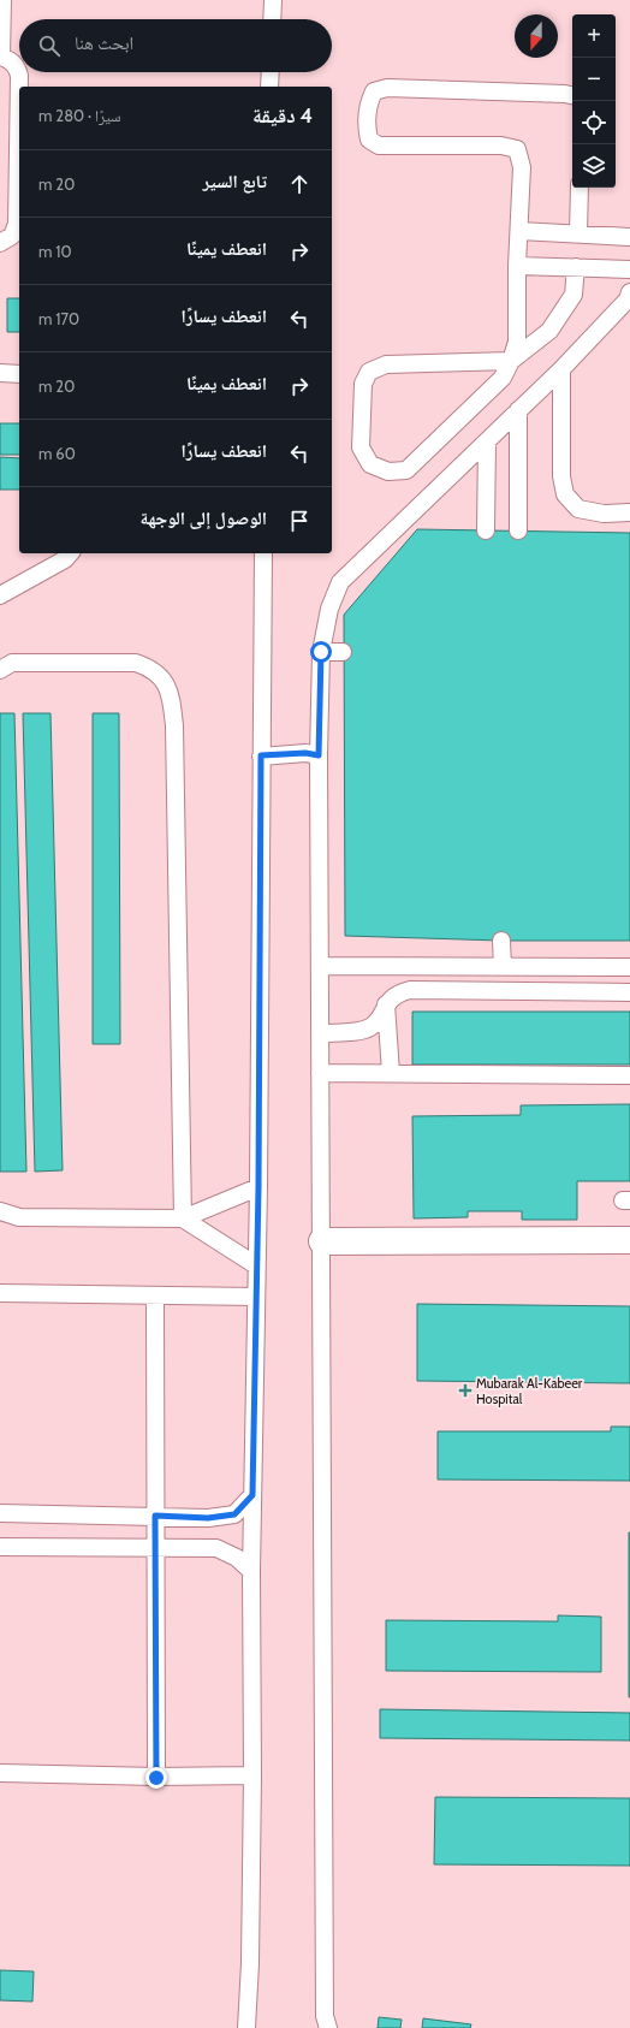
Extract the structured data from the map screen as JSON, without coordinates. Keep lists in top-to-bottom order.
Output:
{
  "places": {
    "health": ["Mubarak Al-Kabeer Hospital"]
  },
  "north": "bottom",
  "page": {
    "map_buttons": ["+", "−"],
    "search": "ابحث هنا",
    "heading": ["4 دقيقة", "سيرًا · 280 m"],
    "list": [
      ["تابع السير", "20 m"],
      ["انعطف يمينًا", "10 m"],
      ["انعطف يسارًا", "170 m"],
      ["انعطف يمينًا", "20 m"],
      ["انعطف يسارًا", "60 m"],
      "الوصول إلى الوجهة"
    ]
  }
}
